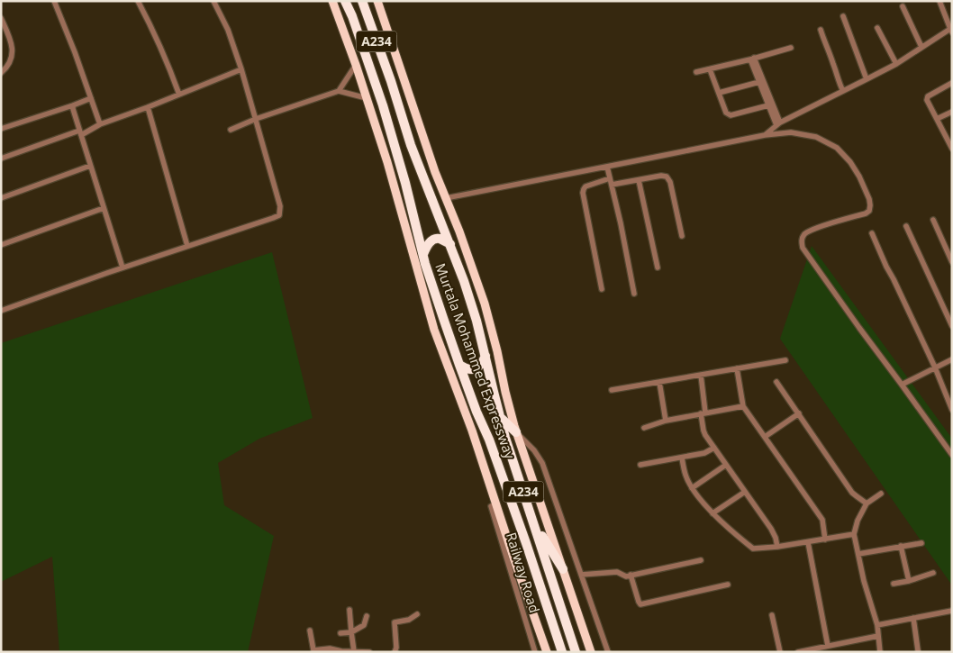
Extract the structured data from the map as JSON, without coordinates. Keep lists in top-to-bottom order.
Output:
{
  "streets": {
    "highway": ["A234", "Murtala Mohammed Expressway"],
    "street": ["Railway Road"]
  },
  "crossings": [
    ["Murtala Mohammed Expressway", "Railway Road"]
  ]
}
